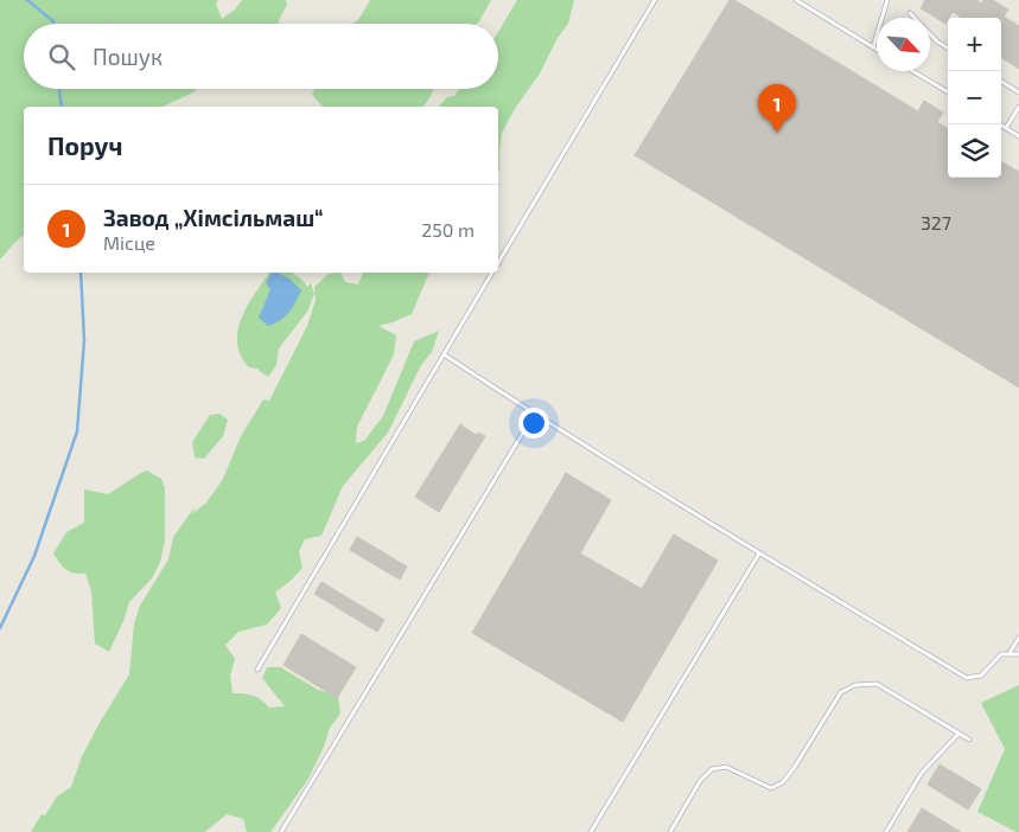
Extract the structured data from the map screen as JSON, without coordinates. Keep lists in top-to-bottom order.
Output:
{
  "house_numbers": ["327"],
  "north": "bottom right",
  "page": {
    "map_buttons": ["+", "−"],
    "search": "Пошук",
    "pins": "1",
    "heading": "Поруч",
    "list": [
      {
        "mark": "1",
        "name": "Завод „Хімсільмаш“",
        "note": "Місце",
        "value": "250 m"
      }
    ]
  }
}
